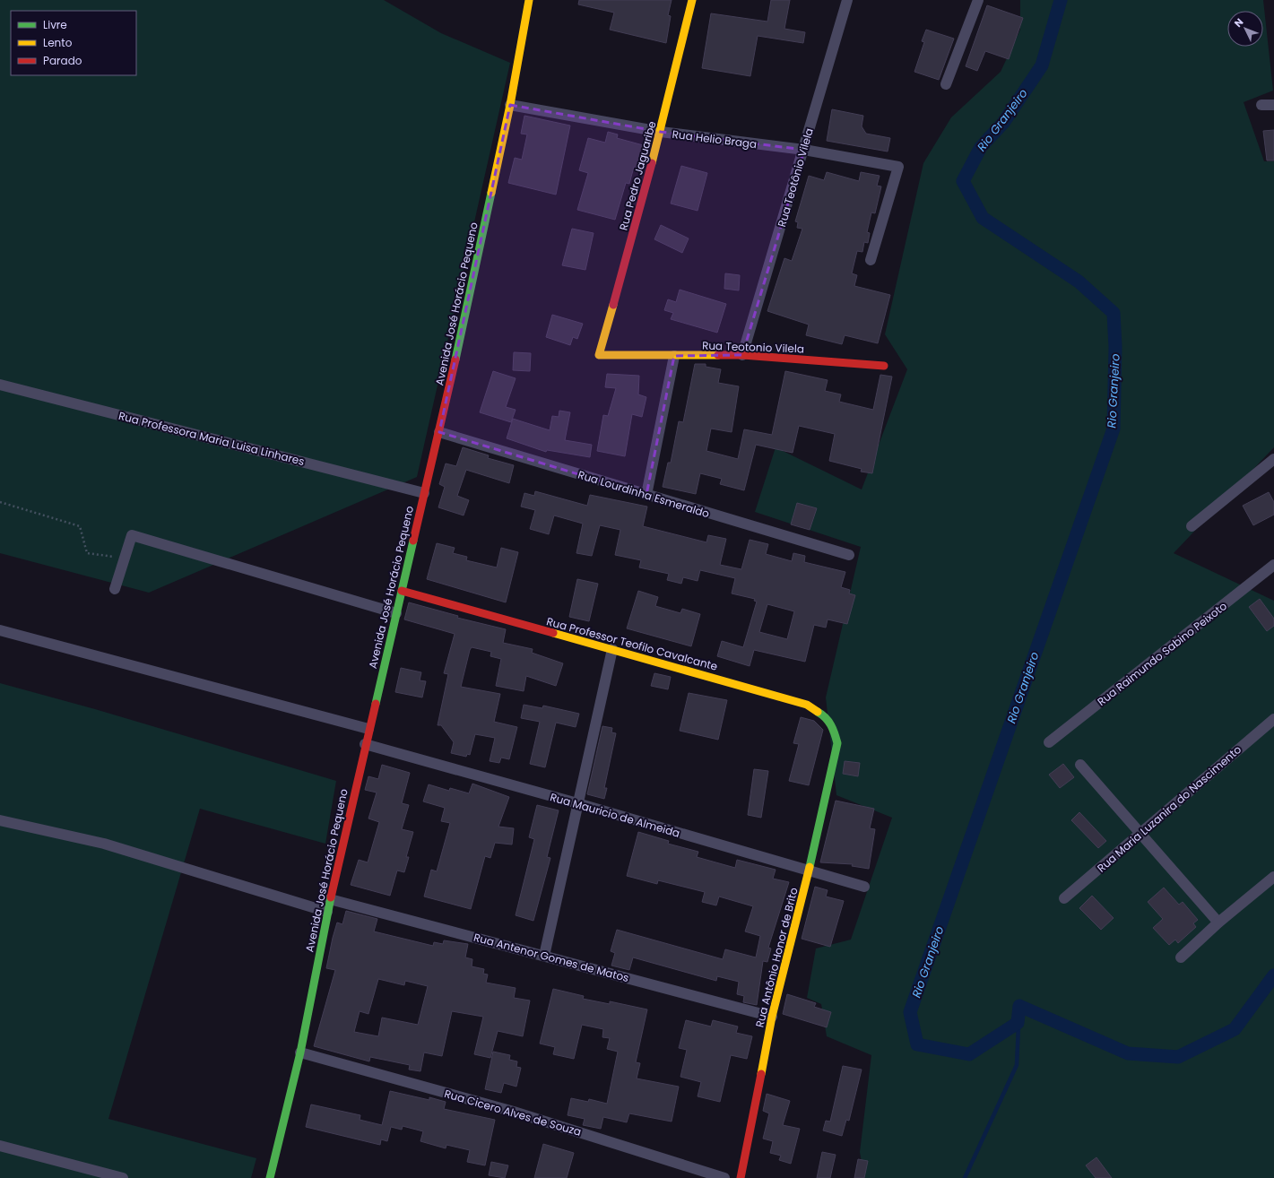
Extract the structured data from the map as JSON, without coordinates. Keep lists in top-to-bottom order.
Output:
{
  "streets": {
    "street": [
      "Rua Helio Braga",
      "Rua Pedro Jaguaribe",
      "Rua Teotônio Vilela",
      "Avenida José Horácio Pequeno",
      "Rua Teotonio Vilela",
      "Rua Professora Maria Luisa Linhares",
      "Rua Lourdinha Esmeraldo",
      "Rua Professor Teofilo Cavalcante",
      "Rua Raimundo Sabino Peixoto",
      "Rua Maria Luzanira do Nascimento",
      "Rua Mauricio de Almeida",
      "Rua Antenor Gomes de Matos",
      "Rua Antônio Honor de Brito",
      "Rua Cicero Alves de Souza"
    ]
  },
  "crossings": [
    ["Rua Helio Braga", "Rua Pedro Jaguaribe"],
    ["Rua Helio Braga", "Rua Teotônio Vilela"],
    ["Rua Helio Braga", "Avenida José Horácio Pequeno"],
    ["Rua Pedro Jaguaribe", "Rua Teotonio Vilela"],
    ["Rua Teotônio Vilela", "Rua Teotonio Vilela"],
    ["Avenida José Horácio Pequeno", "Rua Professora Maria Luisa Linhares"],
    ["Avenida José Horácio Pequeno", "Rua Lourdinha Esmeraldo"],
    ["Avenida José Horácio Pequeno", "Rua Professor Teofilo Cavalcante"],
    ["Avenida José Horácio Pequeno", "Rua Mauricio de Almeida"],
    ["Avenida José Horácio Pequeno", "Rua Antenor Gomes de Matos"],
    ["Avenida José Horácio Pequeno", "Rua Cicero Alves de Souza"],
    ["Rua Professor Teofilo Cavalcante", "Rua Antônio Honor de Brito"],
    ["Rua Mauricio de Almeida", "Rua Antônio Honor de Brito"],
    ["Rua Antenor Gomes de Matos", "Rua Antônio Honor de Brito"]
  ],
  "water": ["Rio Granjeiro"],
  "legend": ["Livre", "Lento", "Parado"],
  "north": "top left"
}
